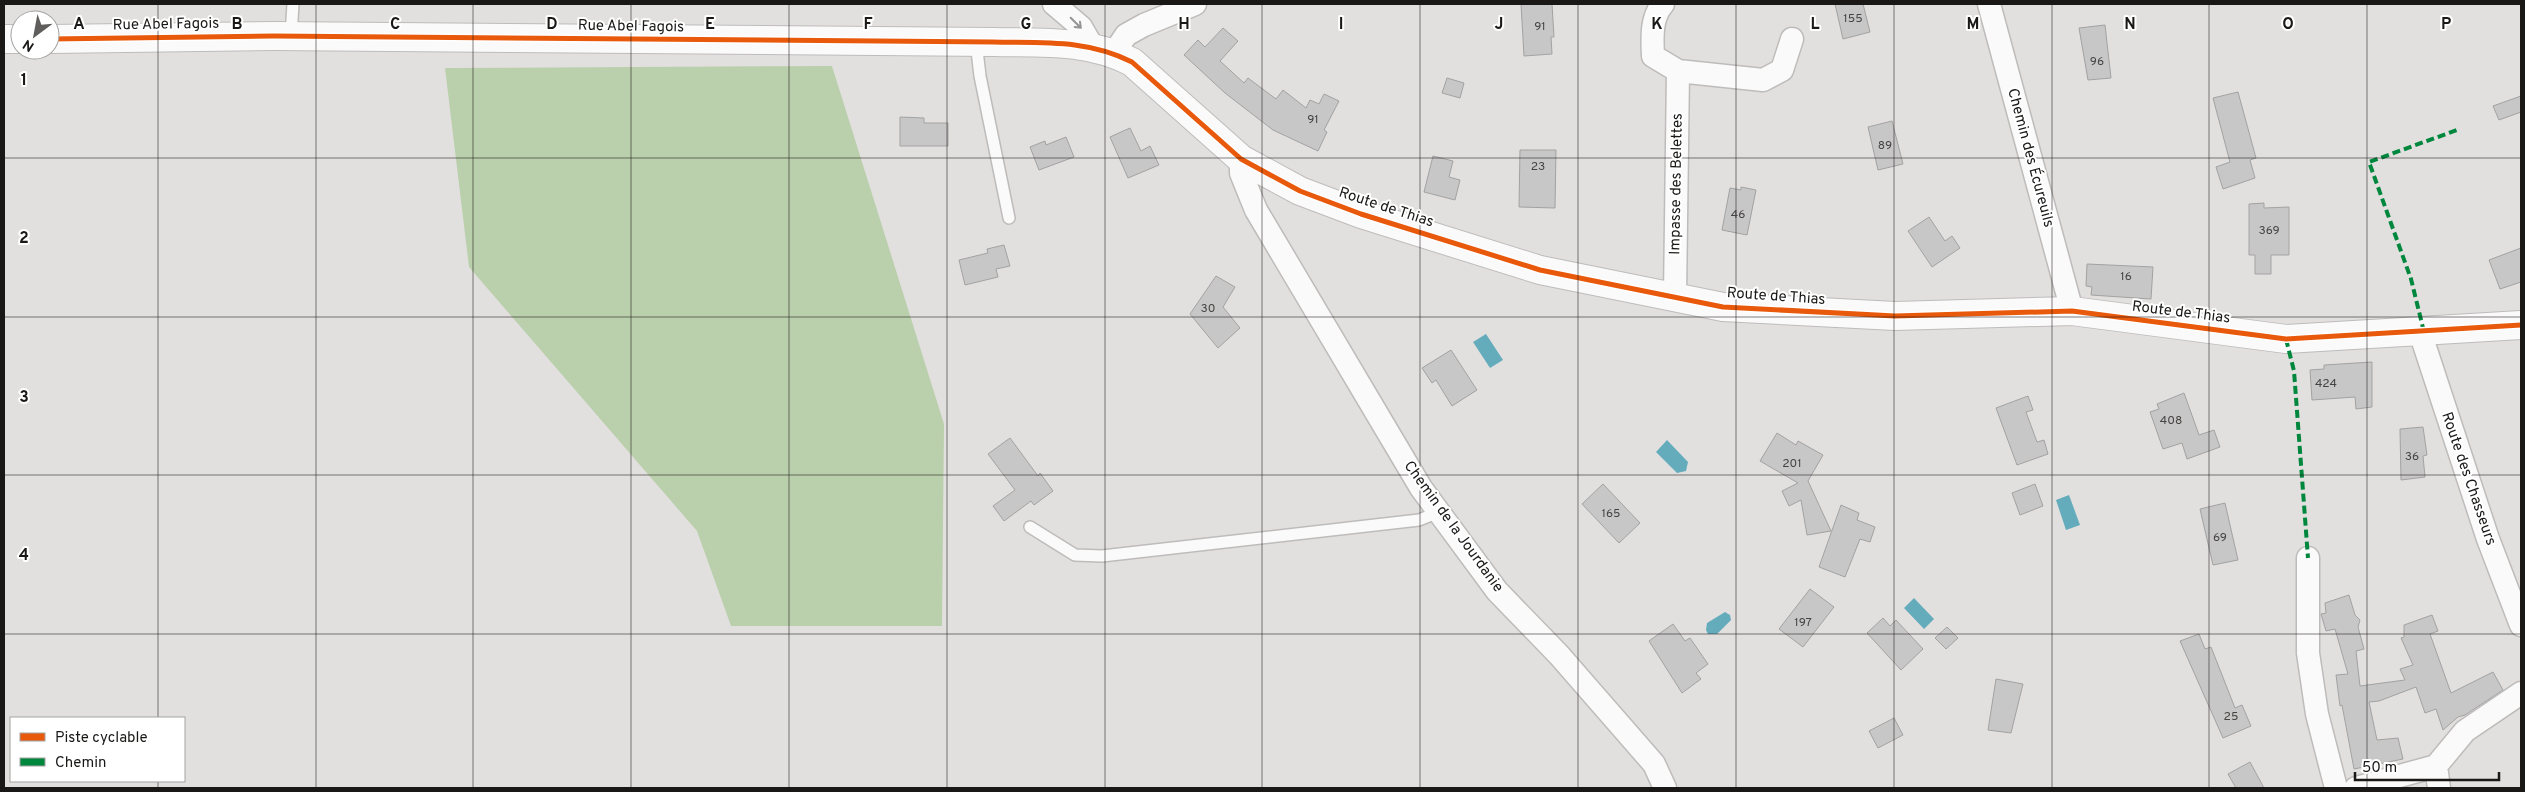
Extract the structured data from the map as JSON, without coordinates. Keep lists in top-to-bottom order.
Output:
{
  "streets": {
    "street": [
      "Rue Abel Fagois",
      "Chemin des Écureuils",
      "Impasse des Belettes",
      "Route de Thias",
      "Route des Chasseurs",
      "Chemin de la Jourdanie"
    ]
  },
  "crossings": [
    ["Rue Abel Fagois", "Route de Thias"],
    ["Chemin des Écureuils", "Route de Thias"],
    ["Impasse des Belettes", "Route de Thias"],
    ["Route de Thias", "Route des Chasseurs"],
    ["Route de Thias", "Chemin de la Jourdanie"]
  ],
  "house_numbers": [
    "155",
    "91",
    "96",
    "91",
    "89",
    "23",
    "46",
    "369",
    "16",
    "30",
    "424",
    "408",
    "36",
    "201",
    "165",
    "69",
    "197",
    "25"
  ],
  "legend": ["Piste cyclable", "Chemin"],
  "scale_bar": "50 m",
  "north": "bottom left",
  "grid": {
    "columns": [
      "A",
      "B",
      "C",
      "D",
      "E",
      "F",
      "G",
      "H",
      "I",
      "J",
      "K",
      "L",
      "M",
      "N",
      "O",
      "P"
    ],
    "rows": [
      "1",
      "2",
      "3",
      "4"
    ]
  }
}
